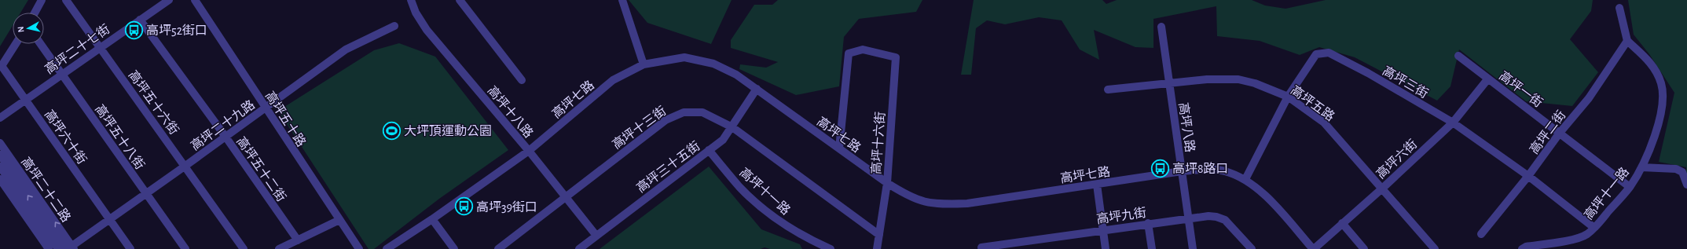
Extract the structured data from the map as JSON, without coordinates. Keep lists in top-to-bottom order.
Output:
{
  "streets": {
    "street": [
      "高坪二十七街",
      "高坪三街",
      "高坪一街",
      "高坪七路",
      "高坪五十六街",
      "高坪五路",
      "高坪十八路",
      "高坪五十路",
      "高坪二十九路",
      "高坪十三街",
      "高坪八路",
      "高坪二街",
      "高坪六十街",
      "高坪五十八街",
      "高坪十六街",
      "高坪六街",
      "高坪三十五街",
      "高坪五十二街",
      "高坪二十二路",
      "高坪十一路",
      "高坪九街"
    ]
  },
  "crossings": [
    ["高坪二十七街", "高坪五十六街"],
    ["高坪二十七街", "高坪六十街"],
    ["高坪二十七街", "高坪五十八街"],
    ["高坪二十七街", "高坪五十二街"],
    ["高坪三街", "高坪七路"],
    ["高坪三街", "高坪五路"],
    ["高坪三街", "高坪二街"],
    ["高坪三街", "高坪六街"],
    ["高坪三街", "高坪十一路"],
    ["高坪一街", "高坪二街"],
    ["高坪一街", "高坪六街"],
    ["高坪一街", "高坪十一路"],
    ["高坪七路", "高坪十八路"],
    ["高坪七路", "高坪八路"],
    ["高坪七路", "高坪十六街"],
    ["高坪七路", "高坪六街"],
    ["高坪七路", "高坪三十五街"],
    ["高坪五十六街", "高坪二十九路"],
    ["高坪五路", "高坪八路"],
    ["高坪五路", "高坪六街"],
    ["高坪十八路", "高坪十三街"],
    ["高坪十八路", "高坪三十五街"],
    ["高坪五十路", "高坪二十九路"],
    ["高坪二十九路", "高坪六十街"],
    ["高坪二十九路", "高坪五十八街"],
    ["高坪二十九路", "高坪五十二街"],
    ["高坪二十九路", "高坪二十二路"],
    ["高坪十三街", "高坪十六街"],
    ["高坪十三街", "高坪三十五街"],
    ["高坪八路", "高坪九街"],
    ["高坪二街", "高坪十一路"],
    ["高坪三十五街", "高坪十一路"]
  ],
  "places": {
    "bus stop": ["高坪52街口", "高坪8路口", "高坪39街口"],
    "sports": ["大坪頂運動公園"]
  },
  "north": "left"
}
